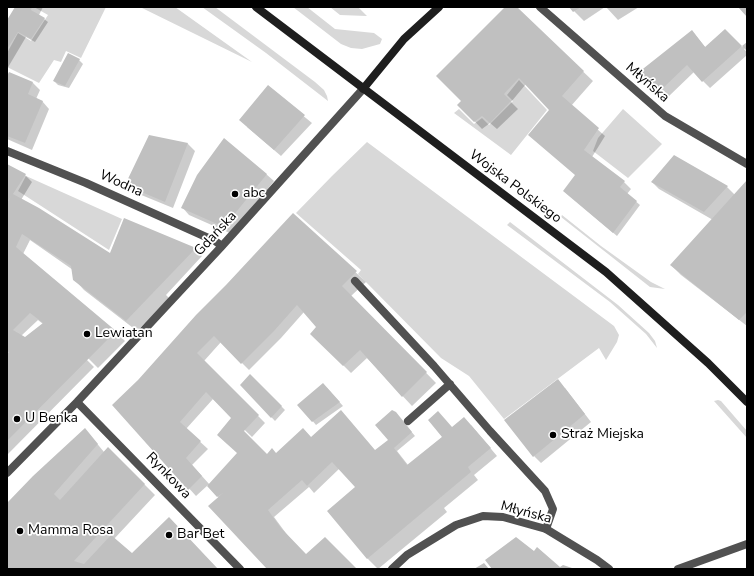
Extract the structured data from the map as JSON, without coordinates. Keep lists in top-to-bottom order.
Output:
{
  "streets": {
    "main road": ["Wojska Polskiego", "Gdańska"],
    "street": ["Młyńska", "Wodna", "Rynkowa"]
  },
  "crossings": [
    ["Wodna", "Gdańska"],
    ["Wojska Polskiego", "Gdańska"],
    ["Gdańska", "Rynkowa"]
  ],
  "places": [
    "abc",
    "Lewiatan",
    "U Benka",
    "Straż Miejska",
    "Mamma Rosa",
    "Bar Bet"
  ]
}
